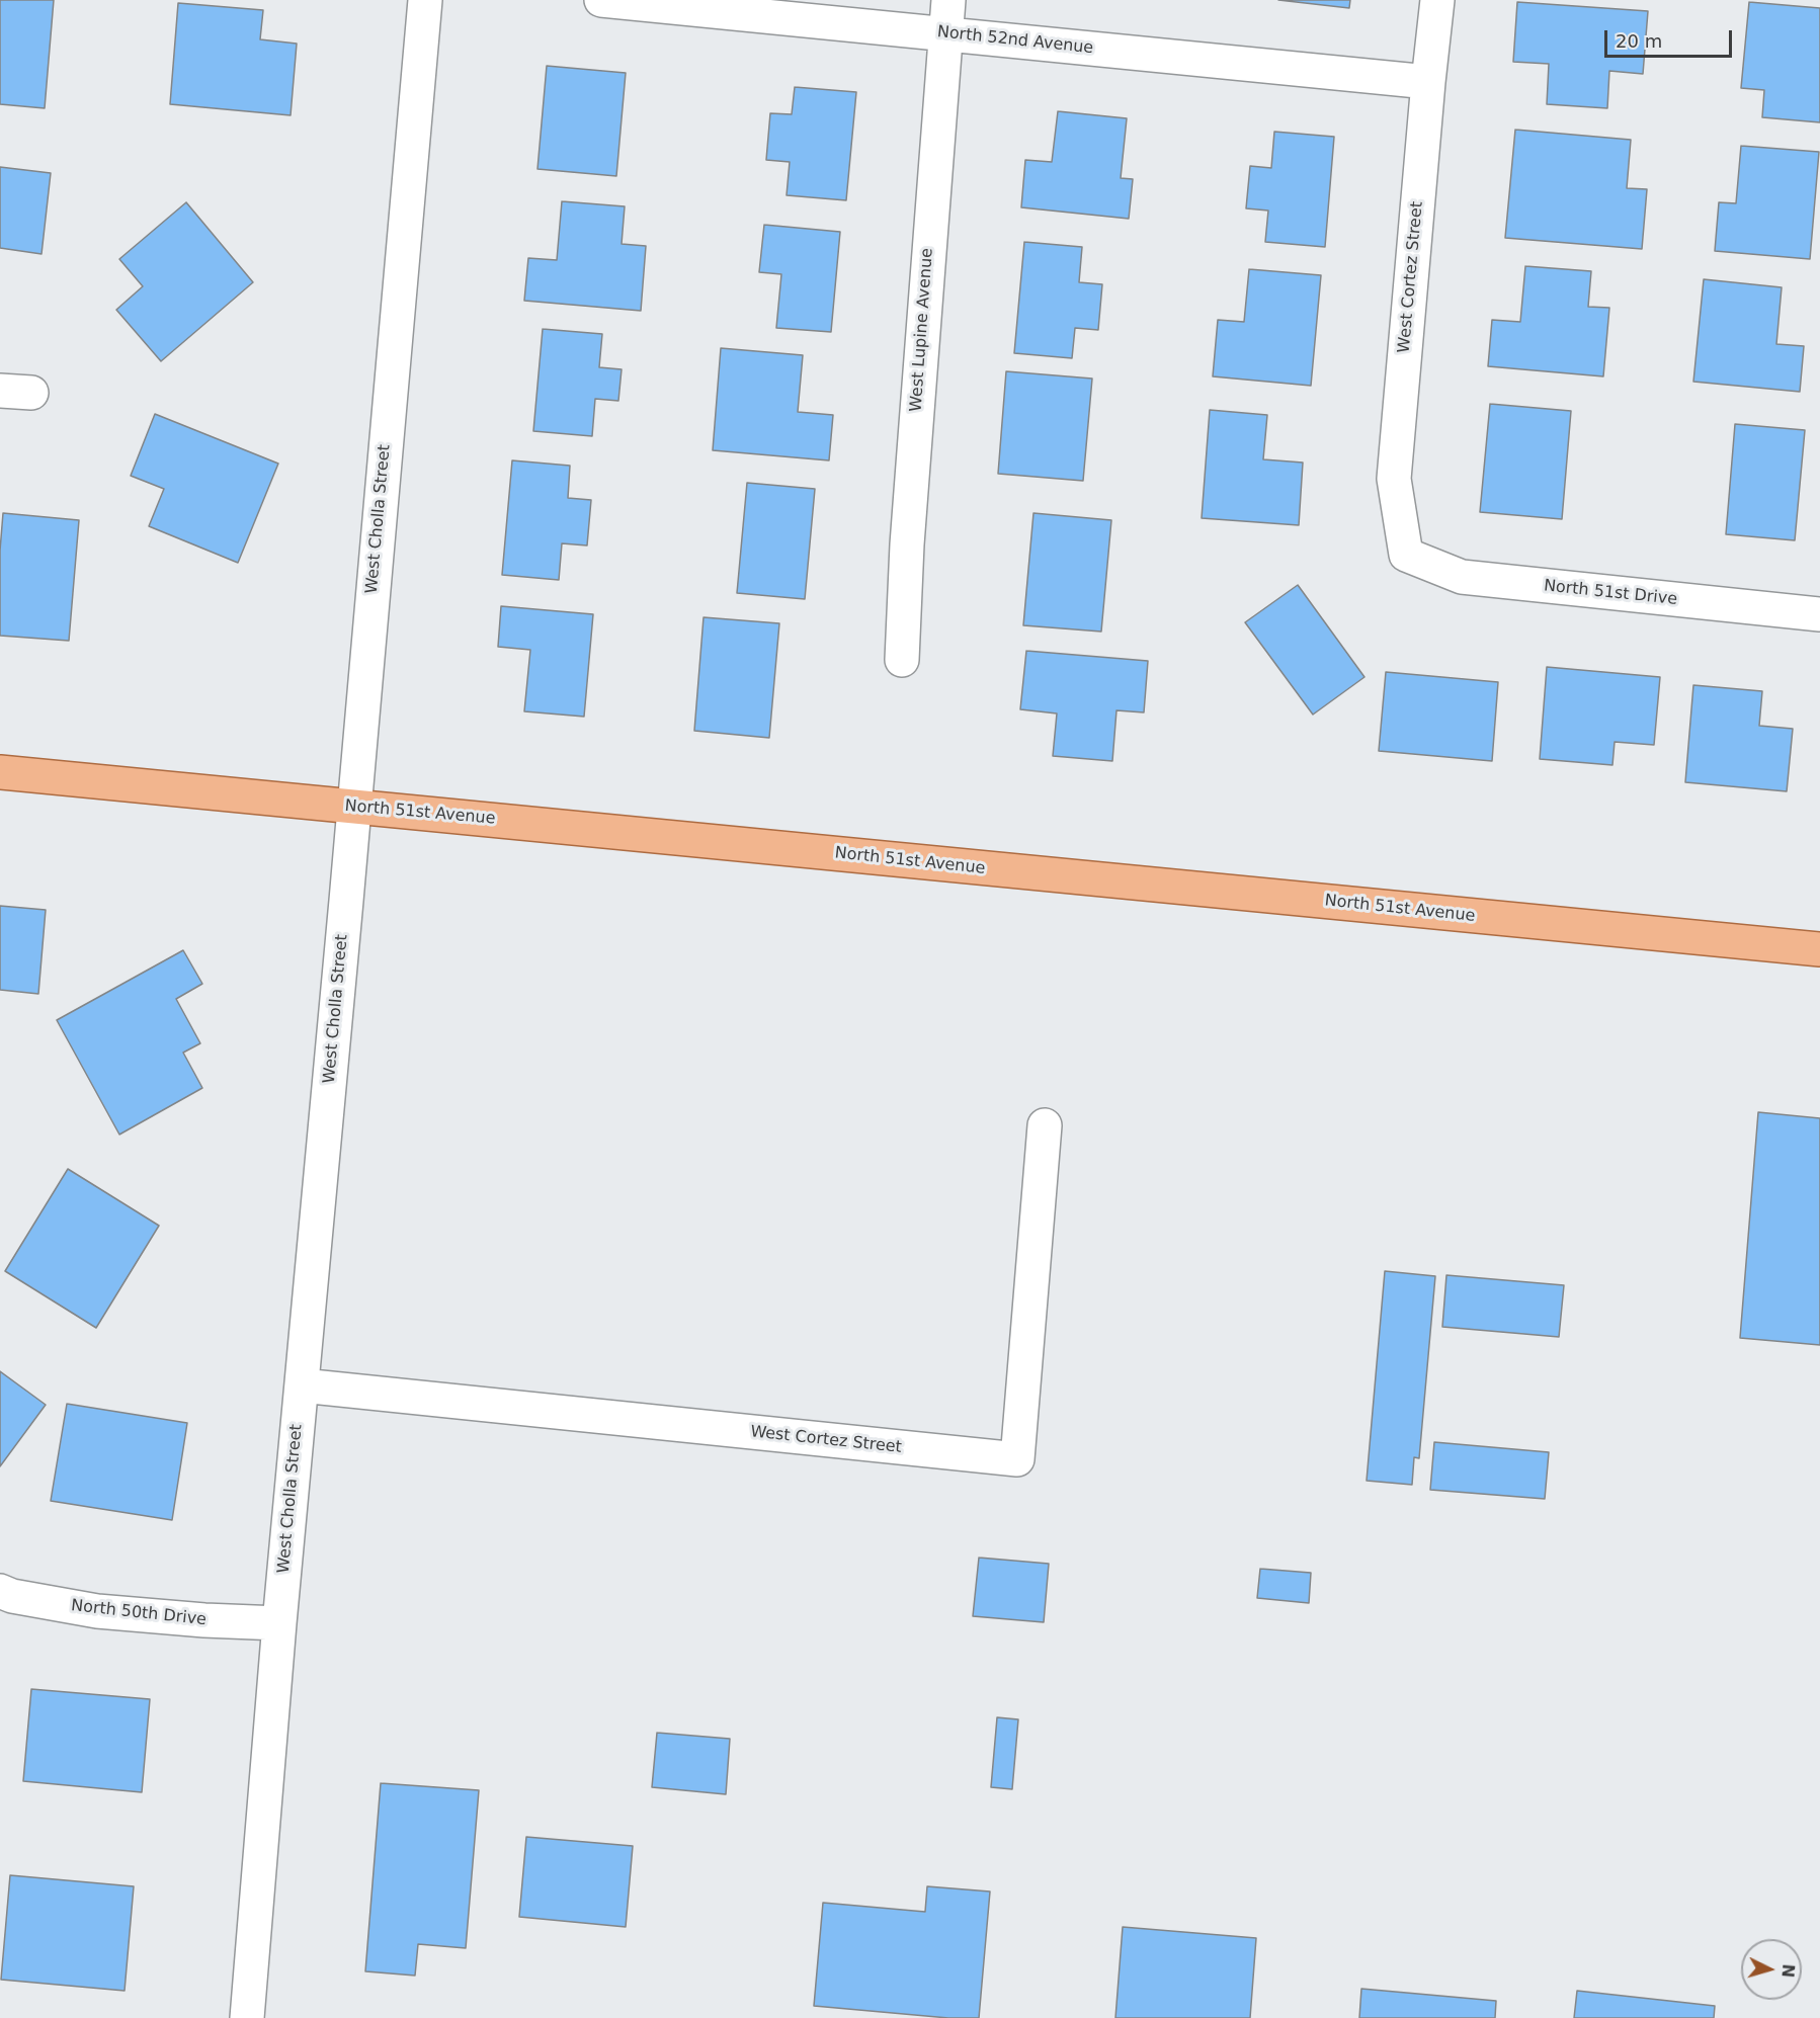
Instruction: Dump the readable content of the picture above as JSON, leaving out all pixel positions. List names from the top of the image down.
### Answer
{
  "streets": {
    "main road": ["North 51st Avenue"],
    "street": [
      "North 52nd Avenue",
      "West Cortez Street",
      "West Lupine Avenue",
      "West Cholla Street",
      "North 51st Drive",
      "North 50th Drive"
    ]
  },
  "crossings": [
    ["North 52nd Avenue", "West Cortez Street"],
    ["North 52nd Avenue", "West Lupine Avenue"],
    ["West Cortez Street", "West Cholla Street"],
    ["West Cortez Street", "North 51st Drive"],
    ["West Cholla Street", "North 51st Avenue"],
    ["West Cholla Street", "North 50th Drive"]
  ],
  "scale_bar": "20 m",
  "north": "right"
}
